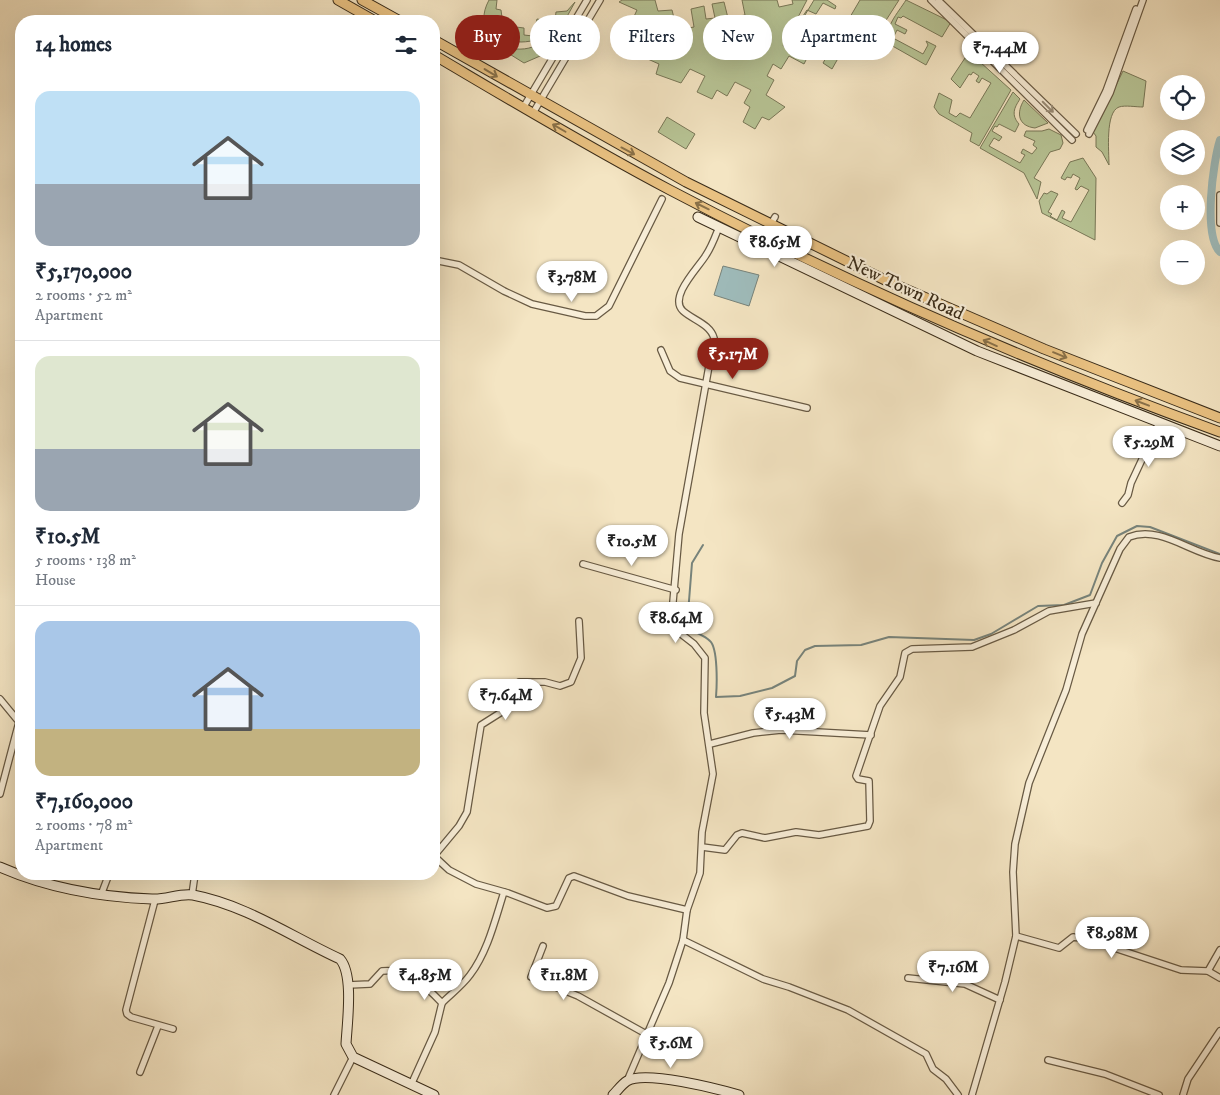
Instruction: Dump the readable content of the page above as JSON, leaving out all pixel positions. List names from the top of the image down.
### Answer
{
  "streets": {
    "main road": ["New Town Road"]
  },
  "page": {
    "chip": [
      "Buy",
      "Rent",
      "Filters",
      "New",
      "Apartment"
    ],
    "heading": "14 homes",
    "price": [
      "₹7.44M",
      "₹8.65M",
      "₹3.78M",
      "₹5.17M",
      "₹5.29M",
      "₹10.5M",
      "₹8.64M",
      "₹7.64M",
      "₹5.43M",
      "₹8.98M",
      "₹7.16M",
      "₹4.85M",
      "₹11.8M",
      "₹5.6M"
    ],
    "map_buttons": ["+", "−"],
    "list": [
      {
        "name": "₹5,170,000",
        "note": "2 rooms · 52 m² · Apartment"
      },
      {
        "name": "₹10.5M",
        "note": "5 rooms · 138 m² · House"
      },
      {
        "name": "₹7,160,000",
        "note": "2 rooms · 78 m² · Apartment"
      }
    ]
  }
}
